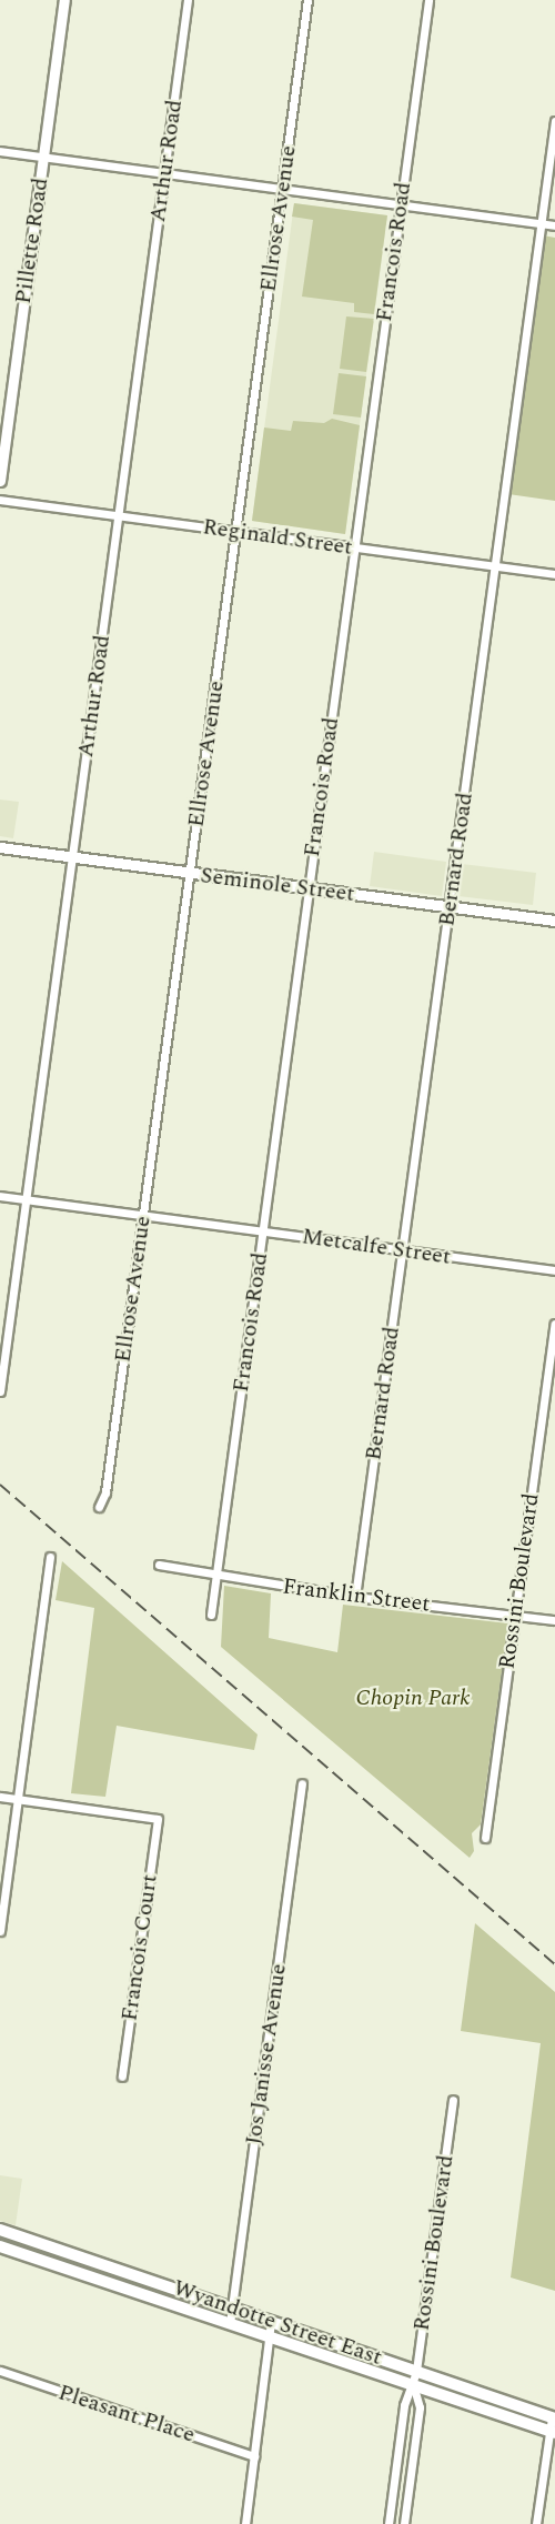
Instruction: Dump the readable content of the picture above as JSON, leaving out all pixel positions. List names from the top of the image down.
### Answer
{
  "streets": {
    "main road": ["Wyandotte Street East"],
    "street": [
      "Arthur Road",
      "Ellrose Avenue",
      "Pillette Road",
      "Francois Road",
      "Reginald Street",
      "Bernard Road",
      "Seminole Street",
      "Metcalfe Street",
      "Rossini Boulevard",
      "Franklin Street",
      "Francois Court",
      "Jos Janisse Avenue",
      "Pleasant Place"
    ]
  },
  "crossings": [
    ["Arthur Road", "Reginald Street"],
    ["Arthur Road", "Seminole Street"],
    ["Arthur Road", "Metcalfe Street"],
    ["Ellrose Avenue", "Reginald Street"],
    ["Ellrose Avenue", "Seminole Street"],
    ["Ellrose Avenue", "Metcalfe Street"],
    ["Francois Road", "Reginald Street"],
    ["Francois Road", "Seminole Street"],
    ["Francois Road", "Metcalfe Street"],
    ["Francois Road", "Franklin Street"],
    ["Reginald Street", "Bernard Road"],
    ["Bernard Road", "Seminole Street"],
    ["Bernard Road", "Metcalfe Street"],
    ["Bernard Road", "Franklin Street"],
    ["Rossini Boulevard", "Franklin Street"],
    ["Rossini Boulevard", "Wyandotte Street East"],
    ["Jos Janisse Avenue", "Wyandotte Street East"]
  ],
  "parks": ["Chopin Park"]
}
